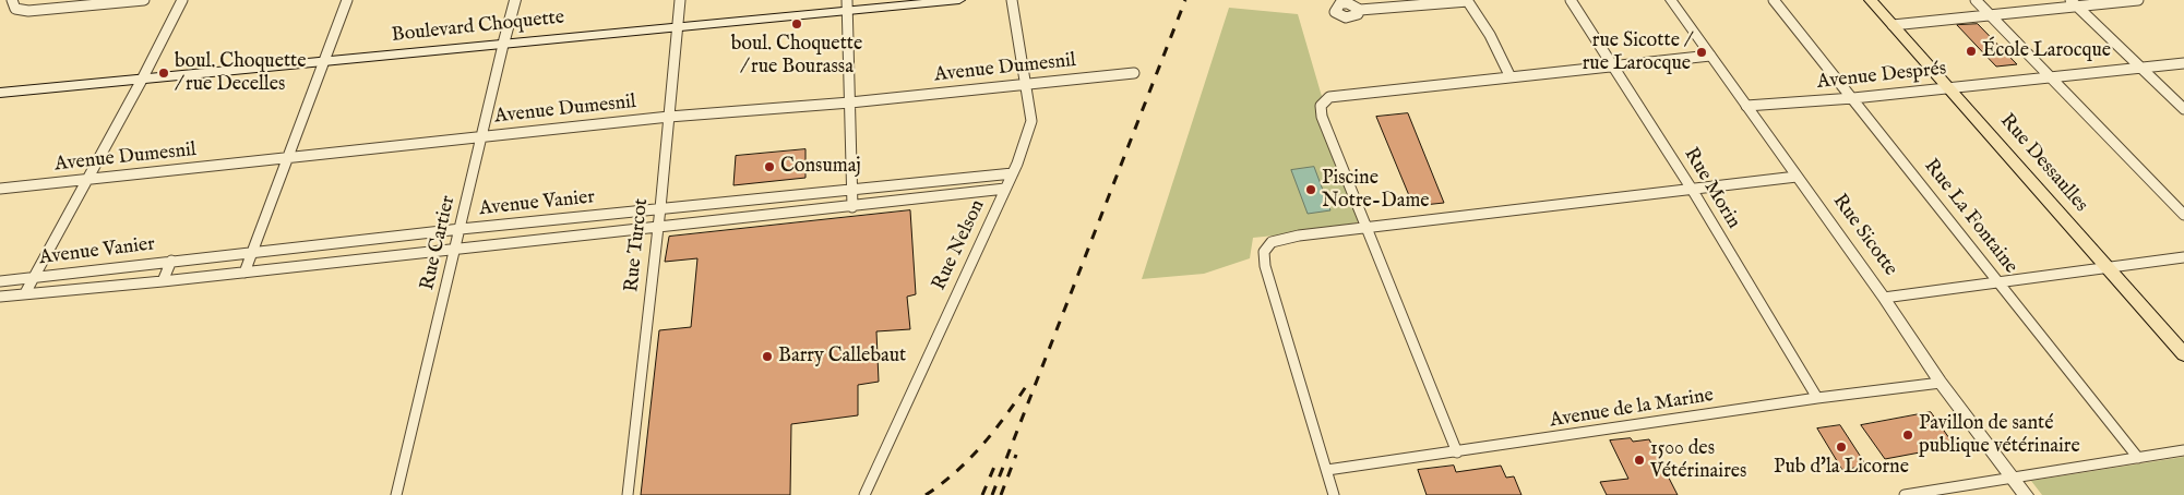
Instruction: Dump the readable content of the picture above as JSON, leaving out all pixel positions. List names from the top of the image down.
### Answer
{
  "streets": {
    "main road": ["Boulevard Choquette", "Rue Dessaulles"],
    "street": [
      "Avenue Dumesnil",
      "Avenue Després",
      "Rue Morin",
      "Avenue Vanier",
      "Rue La Fontaine",
      "Rue Sicotte",
      "Rue Cartier",
      "Rue Turcot",
      "Rue Nelson",
      "Avenue de la Marine"
    ]
  },
  "crossings": [
    ["Boulevard Choquette", "Rue Cartier"],
    ["Boulevard Choquette", "Rue Turcot"],
    ["Avenue Dumesnil", "Rue Cartier"],
    ["Avenue Dumesnil", "Rue Turcot"],
    ["Avenue Dumesnil", "Rue Nelson"],
    ["Avenue Després", "Rue Dessaulles"],
    ["Avenue Després", "Rue La Fontaine"],
    ["Avenue Després", "Rue Sicotte"],
    ["Rue Morin", "Avenue de la Marine"],
    ["Avenue Vanier", "Rue Cartier"],
    ["Avenue Vanier", "Rue Turcot"],
    ["Avenue Vanier", "Rue Nelson"],
    ["Rue Sicotte", "Avenue de la Marine"]
  ],
  "places": [
    "boul. Choquette / rue Bourassa",
    "École Larocque",
    "rue Sicotte / rue Larocque",
    "boul. Choquette / rue Decelles",
    "Consumaj",
    "Piscine Notre-Dame",
    "Barry Callebaut",
    "Pavillon de santé publique vétérinaire",
    "Pub d'la Licorne",
    "1500 des Vétérinaires"
  ]
}
